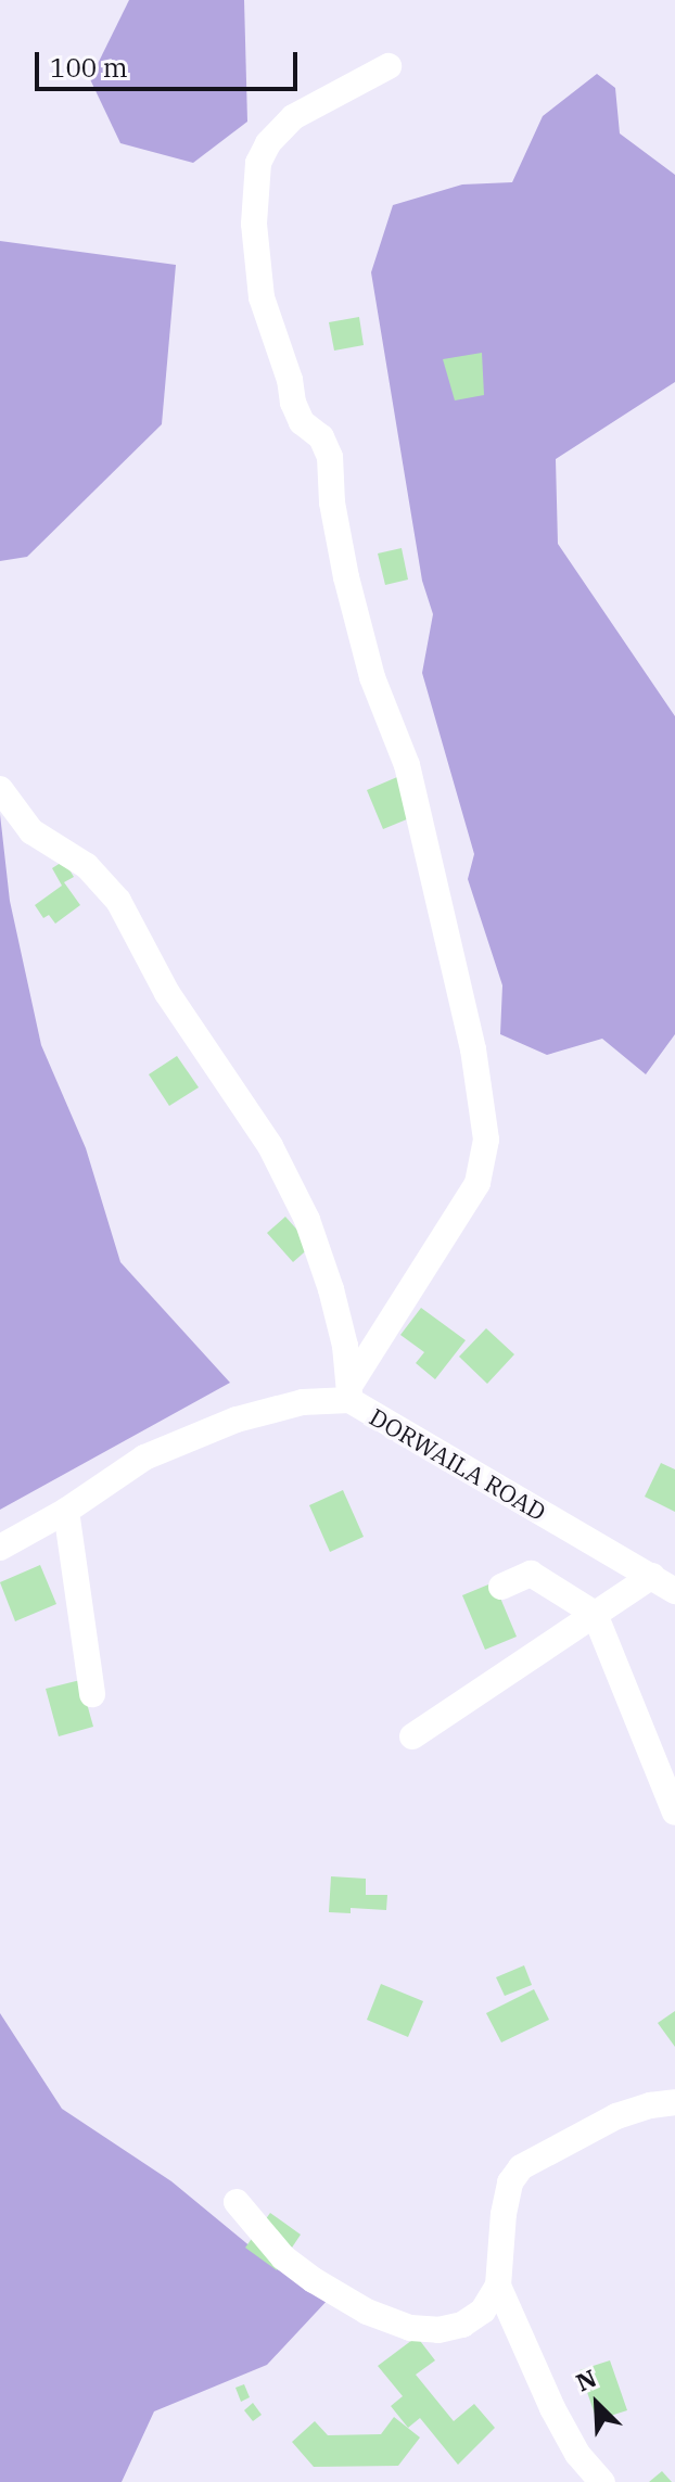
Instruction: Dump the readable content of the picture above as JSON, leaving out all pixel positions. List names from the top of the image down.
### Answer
{
  "streets": {
    "street": ["DORWAILA ROAD"]
  },
  "scale_bar": "100 m",
  "north": "top left"
}
